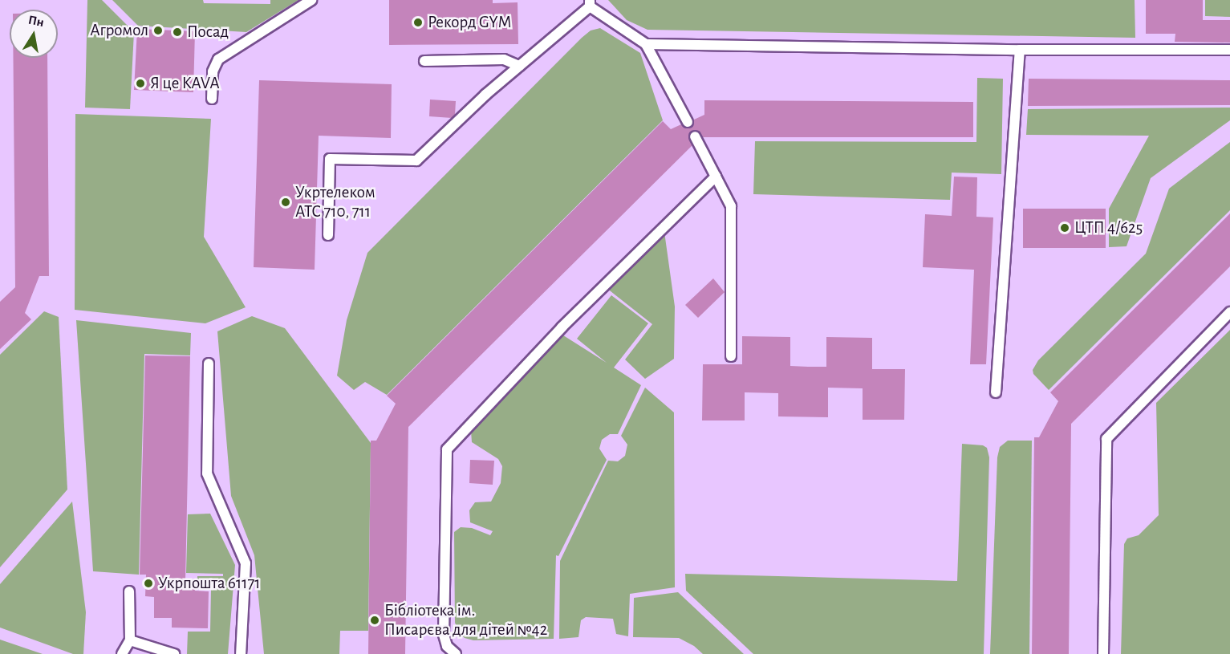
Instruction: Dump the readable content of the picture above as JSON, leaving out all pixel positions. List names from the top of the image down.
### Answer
{
  "places": [
    "Рекорд GYM",
    "Агромол",
    "Посад",
    "Я це KAVA",
    "Укртелеком АТС 710, 711",
    "ЦТП 4/625",
    "Укрпошта 61171",
    "Бібліотека ім. Писарєва для дітей №42"
  ],
  "north": "top"
}
